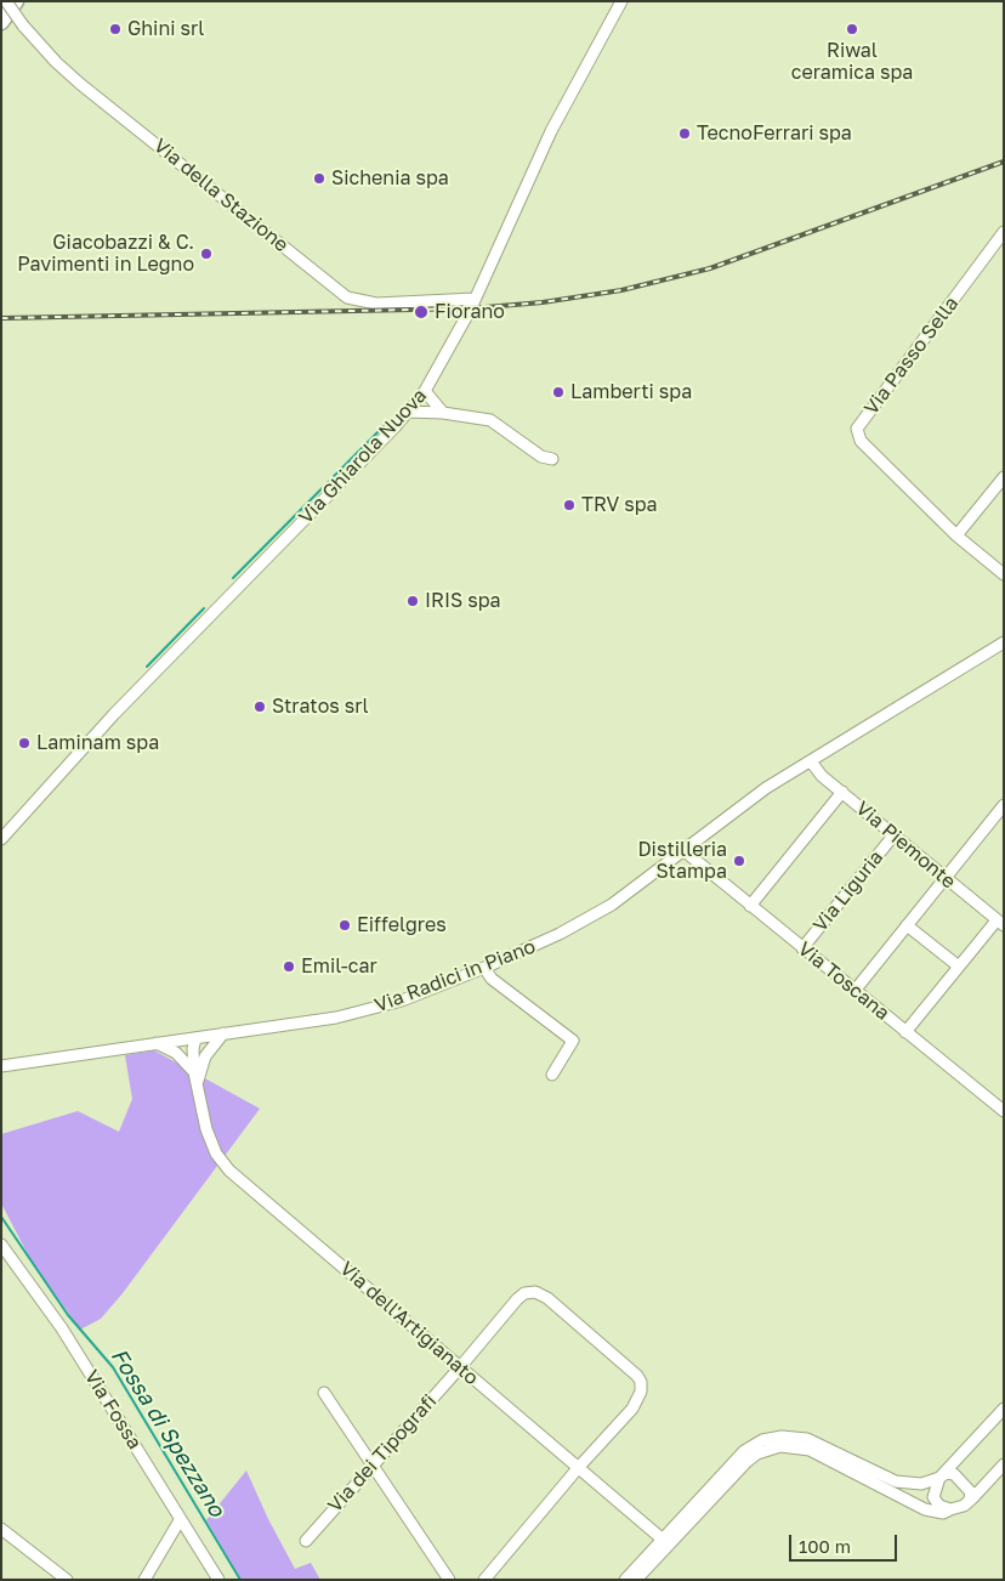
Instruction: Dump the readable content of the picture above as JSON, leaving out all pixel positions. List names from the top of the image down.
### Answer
{
  "streets": {
    "street": [
      "Via della Stazione",
      "Via Passo Sella",
      "Via Ghiarola Nuova",
      "Via Piemonte",
      "Via Liguria",
      "Via Radici in Piano",
      "Via Toscana",
      "Via dell'Artigianato",
      "Via Fossa",
      "Via dei Tipografi"
    ]
  },
  "crossings": [
    ["Via della Stazione", "Via Ghiarola Nuova"],
    ["Via Piemonte", "Via Liguria"],
    ["Via Liguria", "Via Toscana"],
    ["Via Radici in Piano", "Via Toscana"],
    ["Via Radici in Piano", "Via dell'Artigianato"],
    ["Via dell'Artigianato", "Via dei Tipografi"]
  ],
  "water": ["Fossa di Spezzano"],
  "places": [
    "Ghini srl",
    "Riwal ceramica spa",
    "TecnoFerrari spa",
    "Sichenia spa",
    "Giacobazzi & C. Pavimenti in Legno",
    "Fiorano",
    "Lamberti spa",
    "TRV spa",
    "IRIS spa",
    "Stratos srl",
    "Laminam spa",
    "Distilleria Stampa",
    "Eiffelgres",
    "Emil-car"
  ],
  "scale_bar": "100 m"
}
